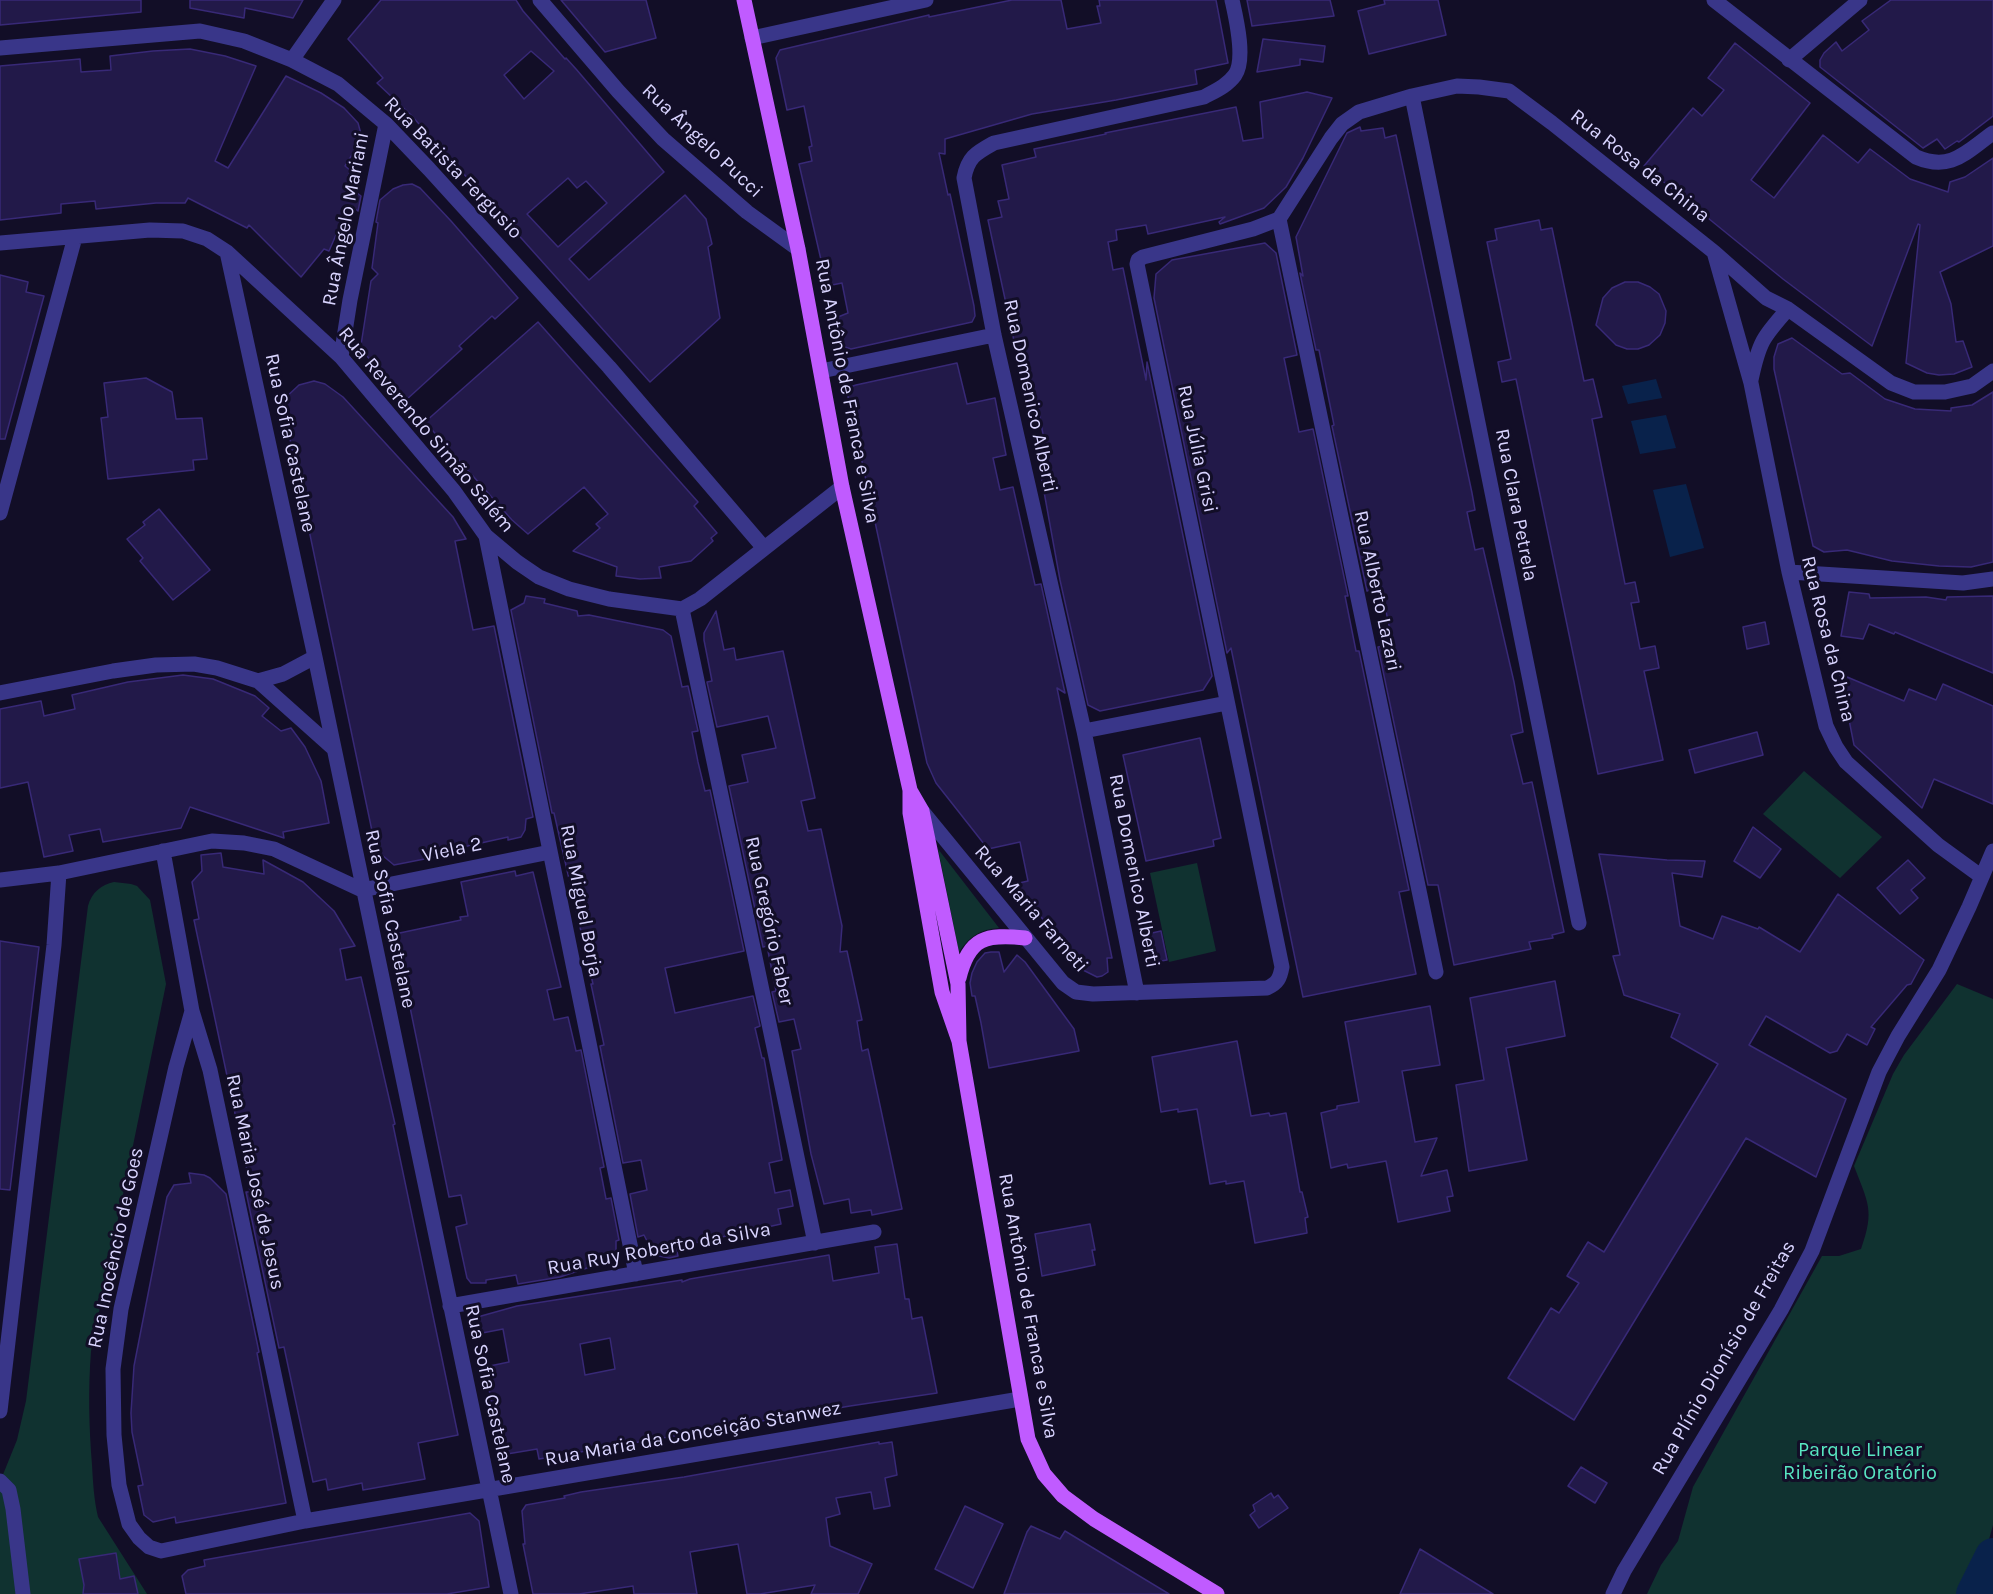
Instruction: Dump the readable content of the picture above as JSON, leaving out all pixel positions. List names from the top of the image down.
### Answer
{
  "streets": {
    "main road": ["Rua Antônio de Franca e Silva"],
    "street": [
      "Rua Ângelo Pucci",
      "Rua Rosa da China",
      "Rua Batista Fergusio",
      "Rua Ângelo Mariani",
      "Rua Domenico Alberti",
      "Rua Reverendo Simão Salém",
      "Rua Sofia Castelane",
      "Rua Júlia Grisi",
      "Rua Clara Petrela",
      "Rua Alberto Lazari",
      "Viela 2",
      "Rua Miguel Borja",
      "Rua Maria Farneti",
      "Rua Gregório Faber",
      "Rua Maria José de Jesus",
      "Rua Inocêncio de Goes",
      "Rua Ruy Roberto da Silva",
      "Rua Plínio Dionísio de Freitas",
      "Rua Maria da Conceição Stanwez"
    ]
  },
  "crossings": [
    ["Rua Ângelo Pucci", "Rua Antônio de Franca e Silva"],
    ["Rua Rosa da China", "Rua Clara Petrela"],
    ["Rua Rosa da China", "Rua Plínio Dionísio de Freitas"],
    ["Rua Batista Fergusio", "Rua Ângelo Mariani"],
    ["Rua Ângelo Mariani", "Rua Reverendo Simão Salém"],
    ["Rua Antônio de Franca e Silva", "Rua Maria Farneti"],
    ["Rua Antônio de Franca e Silva", "Rua Maria da Conceição Stanwez"],
    ["Rua Domenico Alberti", "Rua Maria Farneti"],
    ["Rua Reverendo Simão Salém", "Rua Sofia Castelane"],
    ["Rua Reverendo Simão Salém", "Rua Miguel Borja"],
    ["Rua Reverendo Simão Salém", "Rua Gregório Faber"],
    ["Rua Sofia Castelane", "Viela 2"],
    ["Rua Sofia Castelane", "Rua Ruy Roberto da Silva"],
    ["Rua Sofia Castelane", "Rua Maria da Conceição Stanwez"],
    ["Rua Júlia Grisi", "Rua Alberto Lazari"],
    ["Rua Júlia Grisi", "Rua Maria Farneti"],
    ["Viela 2", "Rua Miguel Borja"],
    ["Rua Miguel Borja", "Rua Ruy Roberto da Silva"],
    ["Rua Gregório Faber", "Rua Ruy Roberto da Silva"],
    ["Rua Maria José de Jesus", "Rua Inocêncio de Goes"],
    ["Rua Maria José de Jesus", "Rua Maria da Conceição Stanwez"],
    ["Rua Inocêncio de Goes", "Rua Maria da Conceição Stanwez"]
  ],
  "parks": ["Parque Linear Ribeirão Oratório"]
}
